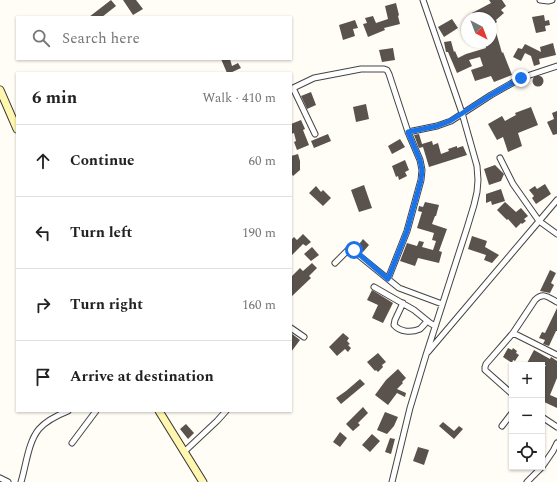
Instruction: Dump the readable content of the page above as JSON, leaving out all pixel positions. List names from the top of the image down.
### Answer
{
  "north": "bottom right",
  "page": {
    "search": "Search here",
    "heading": ["6 min", "Walk · 410 m"],
    "list": [
      ["Continue", "60 m"],
      ["Turn left", "190 m"],
      ["Turn right", "160 m"],
      "Arrive at destination"
    ],
    "map_buttons": ["+", "−"]
  }
}
